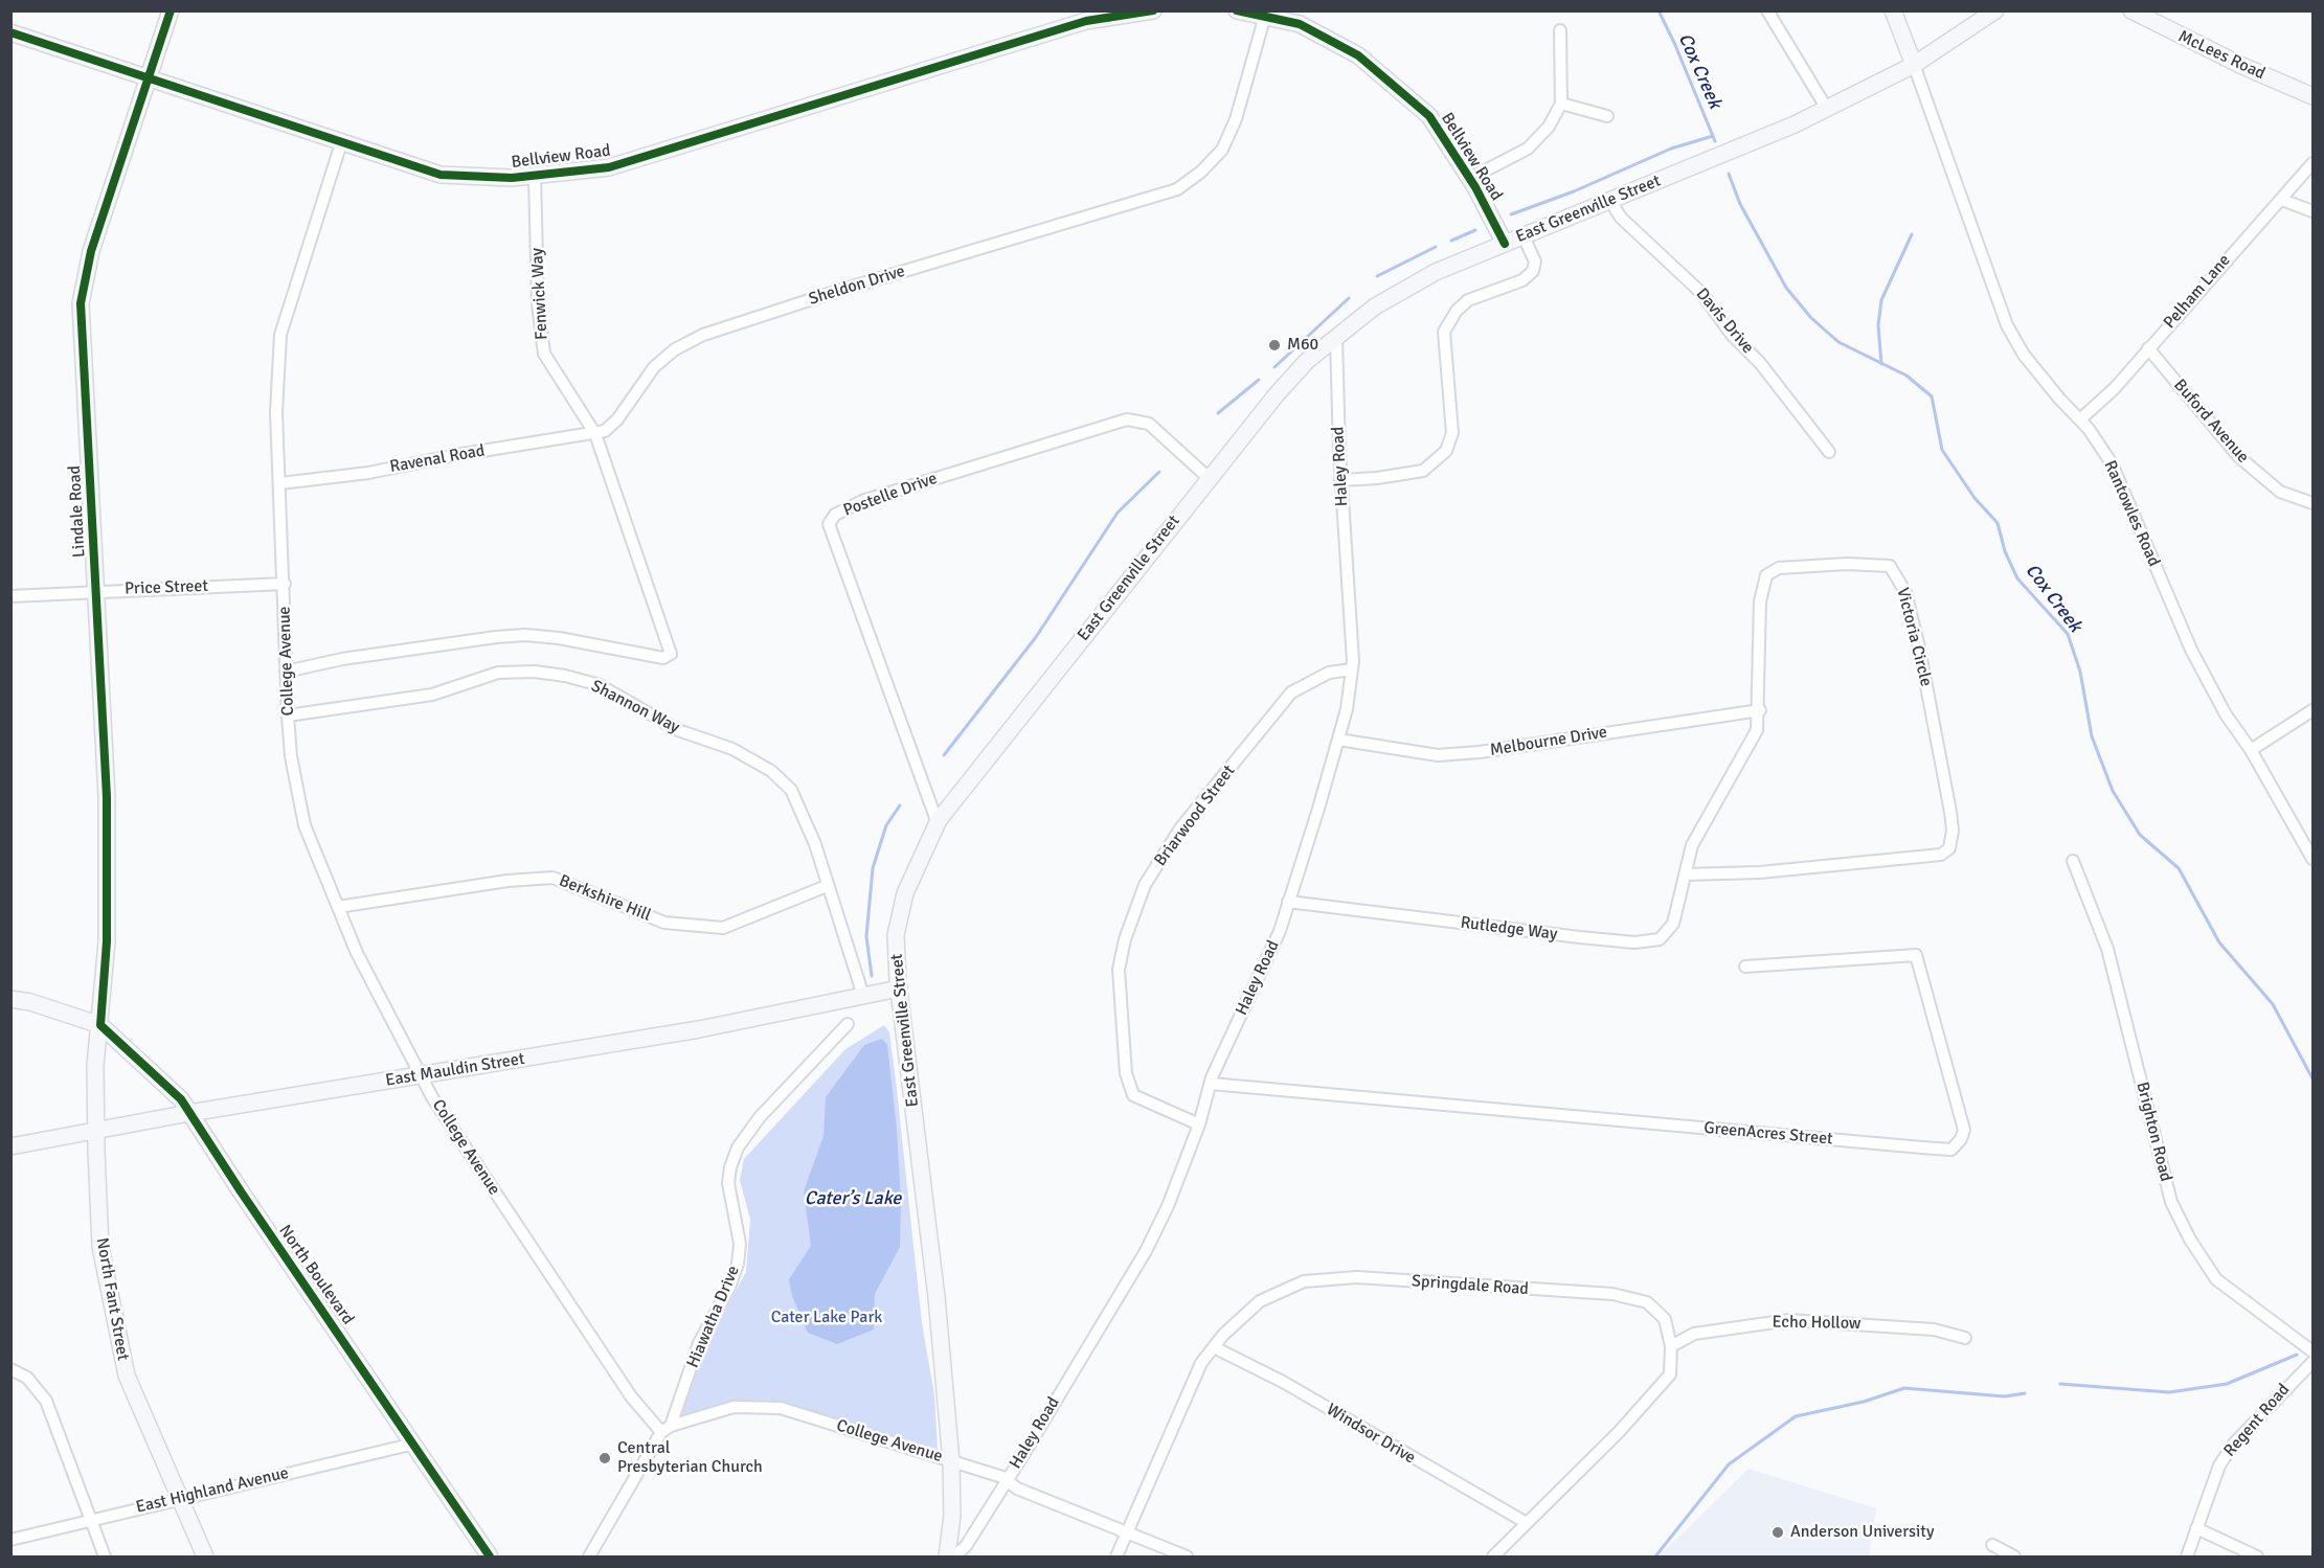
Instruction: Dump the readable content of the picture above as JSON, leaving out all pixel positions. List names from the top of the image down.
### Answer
{
  "streets": {
    "street": [
      "McLees Road",
      "Bellview Road",
      "East Greenville Street",
      "Sheldon Drive",
      "Pelham Lane",
      "Fenwick Way",
      "Davis Drive",
      "Buford Avenue",
      "Ravenal Road",
      "Haley Road",
      "Postelle Drive",
      "Lindale Road",
      "Rantowles Road",
      "Price Street",
      "Victoria Circle",
      "College Avenue",
      "Shannon Way",
      "Melbourne Drive",
      "Briarwood Street",
      "Berkshire Hill",
      "Rutledge Way",
      "East Mauldin Street",
      "Brighton Road",
      "GreenAcres Street",
      "North Boulevard",
      "Springdale Road",
      "North Fant Street",
      "Hiawatha Drive",
      "Echo Hollow",
      "Regent Road",
      "Windsor Drive",
      "East Highland Avenue"
    ]
  },
  "crossings": [
    ["Bellview Road", "East Greenville Street"],
    ["Bellview Road", "Sheldon Drive"],
    ["Bellview Road", "Fenwick Way"],
    ["Bellview Road", "Lindale Road"],
    ["Bellview Road", "College Avenue"],
    ["East Greenville Street", "Davis Drive"],
    ["East Greenville Street", "Haley Road"],
    ["East Greenville Street", "Postelle Drive"],
    ["East Greenville Street", "Rantowles Road"],
    ["East Greenville Street", "College Avenue"],
    ["East Greenville Street", "East Mauldin Street"],
    ["Sheldon Drive", "Fenwick Way"],
    ["Sheldon Drive", "Ravenal Road"],
    ["Pelham Lane", "Buford Avenue"],
    ["Pelham Lane", "Rantowles Road"],
    ["Fenwick Way", "Ravenal Road"],
    ["Ravenal Road", "College Avenue"],
    ["Haley Road", "College Avenue"],
    ["Haley Road", "Melbourne Drive"],
    ["Haley Road", "Briarwood Street"],
    ["Haley Road", "Rutledge Way"],
    ["Haley Road", "GreenAcres Street"],
    ["Lindale Road", "Price Street"],
    ["Lindale Road", "North Boulevard"],
    ["Lindale Road", "North Fant Street"],
    ["Price Street", "College Avenue"],
    ["Victoria Circle", "Melbourne Drive"],
    ["Victoria Circle", "Rutledge Way"],
    ["College Avenue", "Shannon Way"],
    ["College Avenue", "Berkshire Hill"],
    ["College Avenue", "East Mauldin Street"],
    ["College Avenue", "Springdale Road"],
    ["College Avenue", "Hiawatha Drive"],
    ["Shannon Way", "Berkshire Hill"],
    ["Shannon Way", "East Mauldin Street"],
    ["East Mauldin Street", "North Boulevard"],
    ["East Mauldin Street", "North Fant Street"],
    ["North Boulevard", "North Fant Street"],
    ["North Boulevard", "East Highland Avenue"],
    ["Springdale Road", "Echo Hollow"],
    ["Springdale Road", "Windsor Drive"],
    ["North Fant Street", "East Highland Avenue"]
  ],
  "water": ["Cox Creek", "Cater’s Lake"],
  "parks": ["Cater Lake Park"],
  "places": ["M60", "Central Presbyterian Church", "Anderson University"]
}
